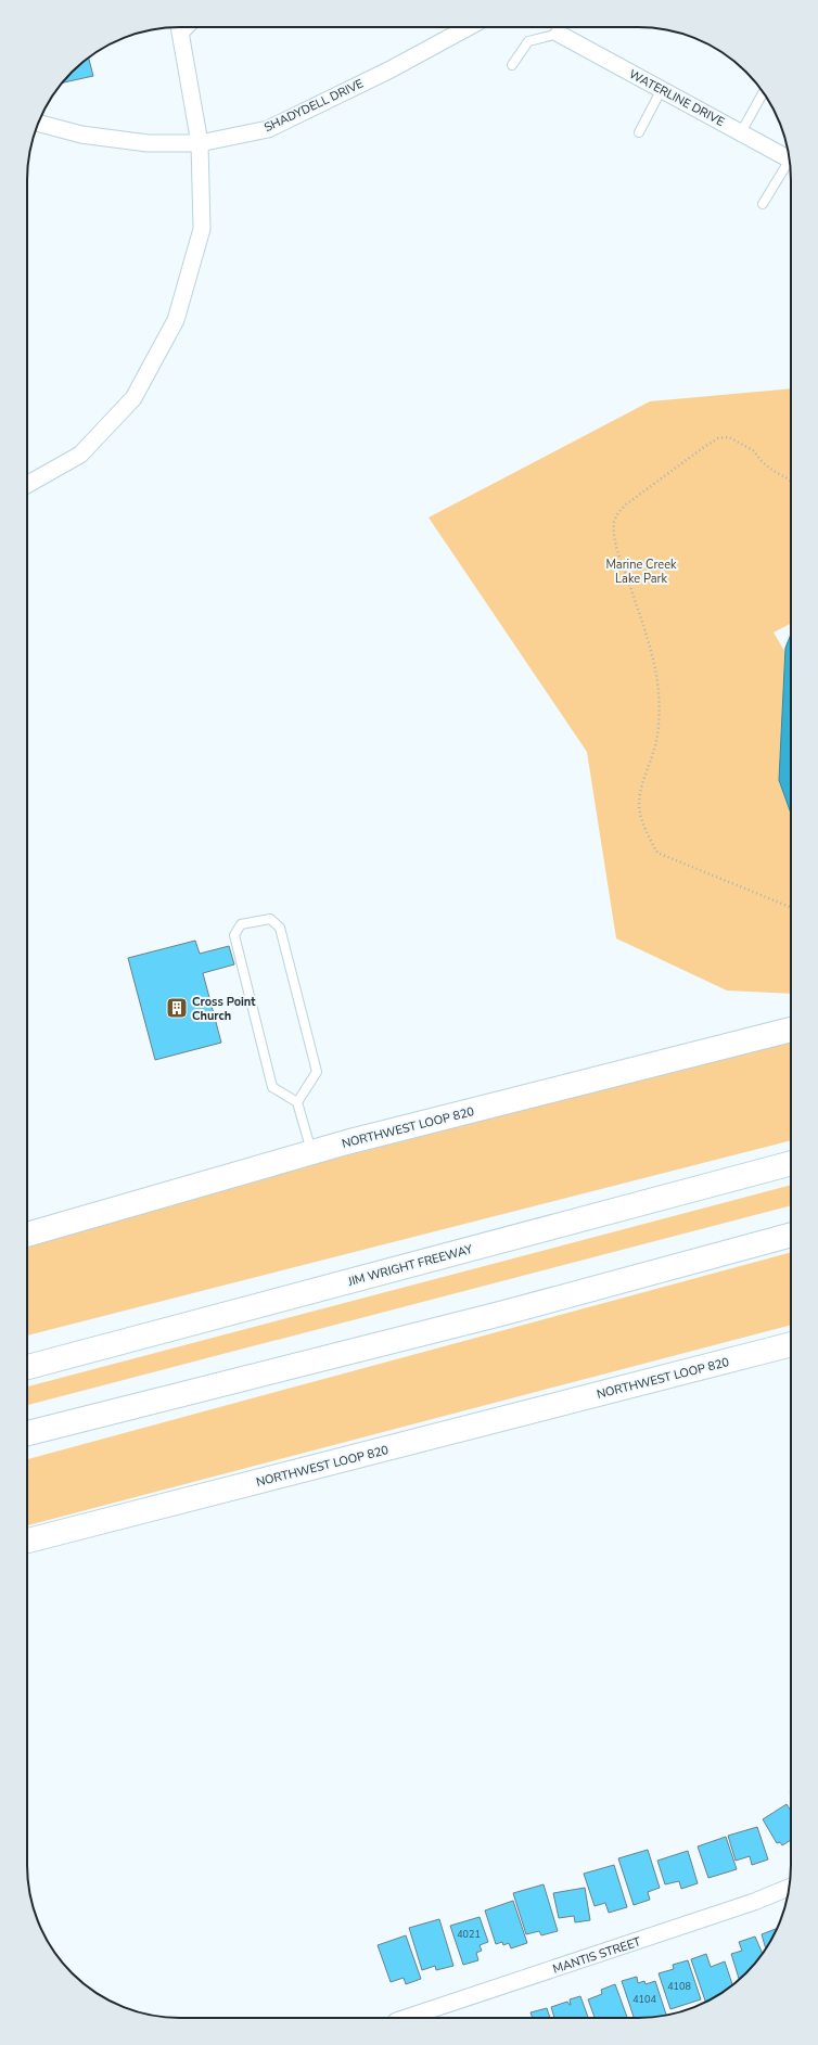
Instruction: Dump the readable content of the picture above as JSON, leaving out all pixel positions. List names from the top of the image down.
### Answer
{
  "streets": {
    "main road": ["NORTHWEST LOOP 820", "JIM WRIGHT FREEWAY"],
    "street": ["WATERLINE DRIVE", "SHADYDELL DRIVE", "MANTIS STREET"]
  },
  "parks": ["Marine Creek Lake Park"],
  "places": {
    "building": ["Cross Point Church"]
  },
  "house_numbers": ["4021", "4108", "4104"]
}
